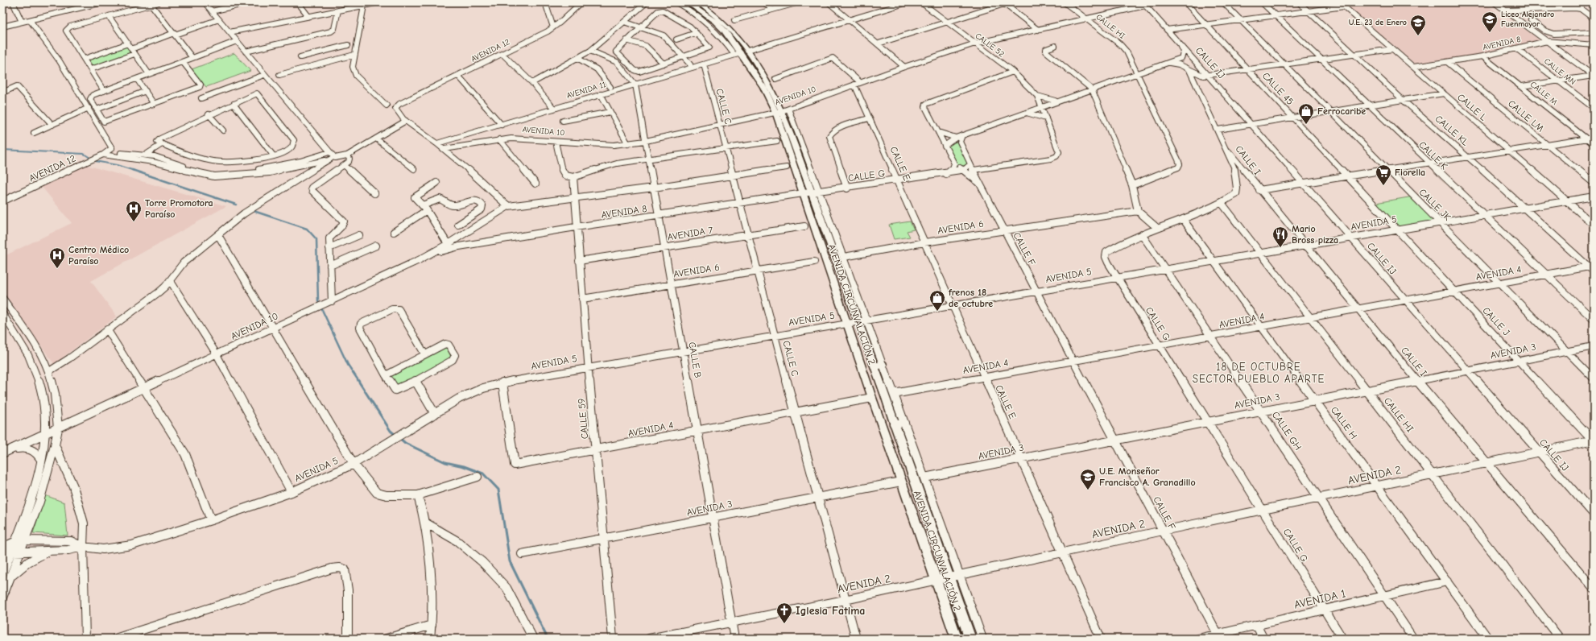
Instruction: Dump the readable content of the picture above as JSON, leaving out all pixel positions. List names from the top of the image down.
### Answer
{
  "streets": {
    "main road": ["AVENIDA CIRCUNVALACIÓN 2"],
    "street": [
      "CALLE HI",
      "AVENIDA 8",
      "CALLE 52",
      "AVENIDA 12",
      "CALLE IJ",
      "CALLE MN",
      "CALLE 45",
      "AVENIDA 11",
      "CALLE M",
      "AVENIDA 10",
      "CALLE C",
      "CALLE L",
      "CALLE LM",
      "CALLE KL",
      "CALLE K",
      "CALLE I",
      "CALLE E",
      "CALLE G",
      "CALLE JK",
      "AVENIDA 5",
      "AVENIDA 6",
      "AVENIDA 7",
      "CALLE F",
      "AVENIDA 4",
      "CALLE J",
      "AVENIDA 3",
      "CALLE B",
      "CALLE 59",
      "CALLE H",
      "CALLE GH",
      "AVENIDA 2",
      "AVENIDA 1"
    ]
  },
  "crossings": [
    ["CALLE HI", "AVENIDA 10"],
    ["CALLE HI", "CALLE G"],
    ["CALLE HI", "AVENIDA 5"],
    ["CALLE HI", "AVENIDA 4"],
    ["CALLE HI", "AVENIDA 3"],
    ["CALLE HI", "AVENIDA 2"],
    ["AVENIDA 8", "CALLE MN"],
    ["AVENIDA 8", "CALLE M"],
    ["AVENIDA 8", "AVENIDA 10"],
    ["AVENIDA 8", "CALLE C"],
    ["AVENIDA 8", "CALLE L"],
    ["AVENIDA 8", "CALLE LM"],
    ["AVENIDA 8", "CALLE G"],
    ["AVENIDA 8", "AVENIDA CIRCUNVALACIÓN 2"],
    ["AVENIDA 8", "CALLE B"],
    ["AVENIDA 8", "CALLE 59"],
    ["CALLE 52", "AVENIDA 10"],
    ["CALLE 52", "CALLE G"],
    ["CALLE IJ", "AVENIDA 10"],
    ["CALLE IJ", "AVENIDA 5"],
    ["CALLE IJ", "AVENIDA 4"],
    ["CALLE IJ", "AVENIDA 3"],
    ["CALLE IJ", "AVENIDA 2"],
    ["CALLE 45", "AVENIDA 5"],
    ["CALLE 45", "CALLE J"],
    ["AVENIDA 11", "CALLE C"],
    ["AVENIDA 11", "AVENIDA CIRCUNVALACIÓN 2"],
    ["AVENIDA 11", "CALLE B"],
    ["AVENIDA 10", "CALLE C"],
    ["AVENIDA 10", "CALLE E"],
    ["AVENIDA 10", "AVENIDA CIRCUNVALACIÓN 2"],
    ["AVENIDA 10", "CALLE B"],
    ["CALLE C", "AVENIDA 5"],
    ["CALLE C", "AVENIDA 6"],
    ["CALLE C", "AVENIDA 7"],
    ["CALLE C", "AVENIDA 4"],
    ["CALLE C", "AVENIDA 3"],
    ["CALLE C", "AVENIDA 2"],
    ["CALLE L", "AVENIDA 5"],
    ["CALLE KL", "AVENIDA 5"],
    ["CALLE KL", "AVENIDA 4"],
    ["CALLE K", "AVENIDA 5"],
    ["CALLE K", "AVENIDA 4"],
    ["CALLE I", "CALLE G"],
    ["CALLE I", "AVENIDA 5"],
    ["CALLE I", "AVENIDA 4"],
    ["CALLE I", "AVENIDA 3"],
    ["CALLE I", "AVENIDA 2"],
    ["CALLE E", "CALLE G"],
    ["CALLE E", "AVENIDA 5"],
    ["CALLE E", "AVENIDA 6"],
    ["CALLE E", "AVENIDA 4"],
    ["CALLE E", "AVENIDA 3"],
    ["CALLE E", "AVENIDA 2"],
    ["CALLE G", "AVENIDA 5"],
    ["CALLE G", "CALLE F"],
    ["CALLE G", "AVENIDA 4"],
    ["CALLE G", "AVENIDA 3"],
    ["CALLE G", "CALLE H"],
    ["CALLE G", "CALLE GH"],
    ["CALLE G", "AVENIDA 2"],
    ["CALLE G", "AVENIDA 1"],
    ["CALLE JK", "AVENIDA 5"],
    ["CALLE JK", "AVENIDA 4"],
    ["CALLE JK", "AVENIDA 3"],
    ["AVENIDA 5", "CALLE F"],
    ["AVENIDA 5", "AVENIDA 4"],
    ["AVENIDA 5", "AVENIDA CIRCUNVALACIÓN 2"],
    ["AVENIDA 5", "CALLE J"],
    ["AVENIDA 5", "CALLE B"],
    ["AVENIDA 5", "CALLE 59"],
    ["AVENIDA 5", "CALLE H"],
    ["AVENIDA 5", "CALLE GH"],
    ["AVENIDA 6", "CALLE F"],
    ["AVENIDA 6", "CALLE B"],
    ["AVENIDA 6", "CALLE 59"],
    ["AVENIDA 7", "CALLE B"],
    ["AVENIDA 7", "CALLE 59"],
    ["CALLE F", "AVENIDA 4"],
    ["CALLE F", "AVENIDA 3"],
    ["CALLE F", "AVENIDA 2"],
    ["CALLE F", "AVENIDA 1"],
    ["AVENIDA 4", "AVENIDA CIRCUNVALACIÓN 2"],
    ["AVENIDA 4", "CALLE J"],
    ["AVENIDA 4", "CALLE B"],
    ["AVENIDA 4", "CALLE 59"],
    ["AVENIDA 4", "CALLE H"],
    ["AVENIDA 4", "CALLE GH"],
    ["AVENIDA CIRCUNVALACIÓN 2", "AVENIDA 3"],
    ["AVENIDA CIRCUNVALACIÓN 2", "AVENIDA 2"],
    ["CALLE J", "AVENIDA 3"],
    ["CALLE J", "AVENIDA 2"],
    ["AVENIDA 3", "CALLE B"],
    ["AVENIDA 3", "CALLE 59"],
    ["AVENIDA 3", "CALLE H"],
    ["AVENIDA 3", "CALLE GH"],
    ["CALLE B", "AVENIDA 2"],
    ["CALLE H", "AVENIDA 2"],
    ["CALLE H", "AVENIDA 1"],
    ["CALLE GH", "AVENIDA 2"],
    ["CALLE GH", "AVENIDA 1"]
  ],
  "districts": ["18 DE OCTUBRE SECTOR PUEBLO APARTE"],
  "places": {
    "school or university": ["Liceo Alejandro Fuenmayor", "U.E. 23 de Enero", "U.E. Monseñor Francisco A. Granadillo"],
    "shop": ["Ferrocaribe", "frenos 18 de octubre"],
    "supermarket": ["Fiorella"],
    "hospital": ["Torre Promotora Paraíso", "Centro Médico Paraíso"],
    "restaurant": ["Mario Bross pizza"],
    "church": ["Iglesia Fatima"]
  }
}
